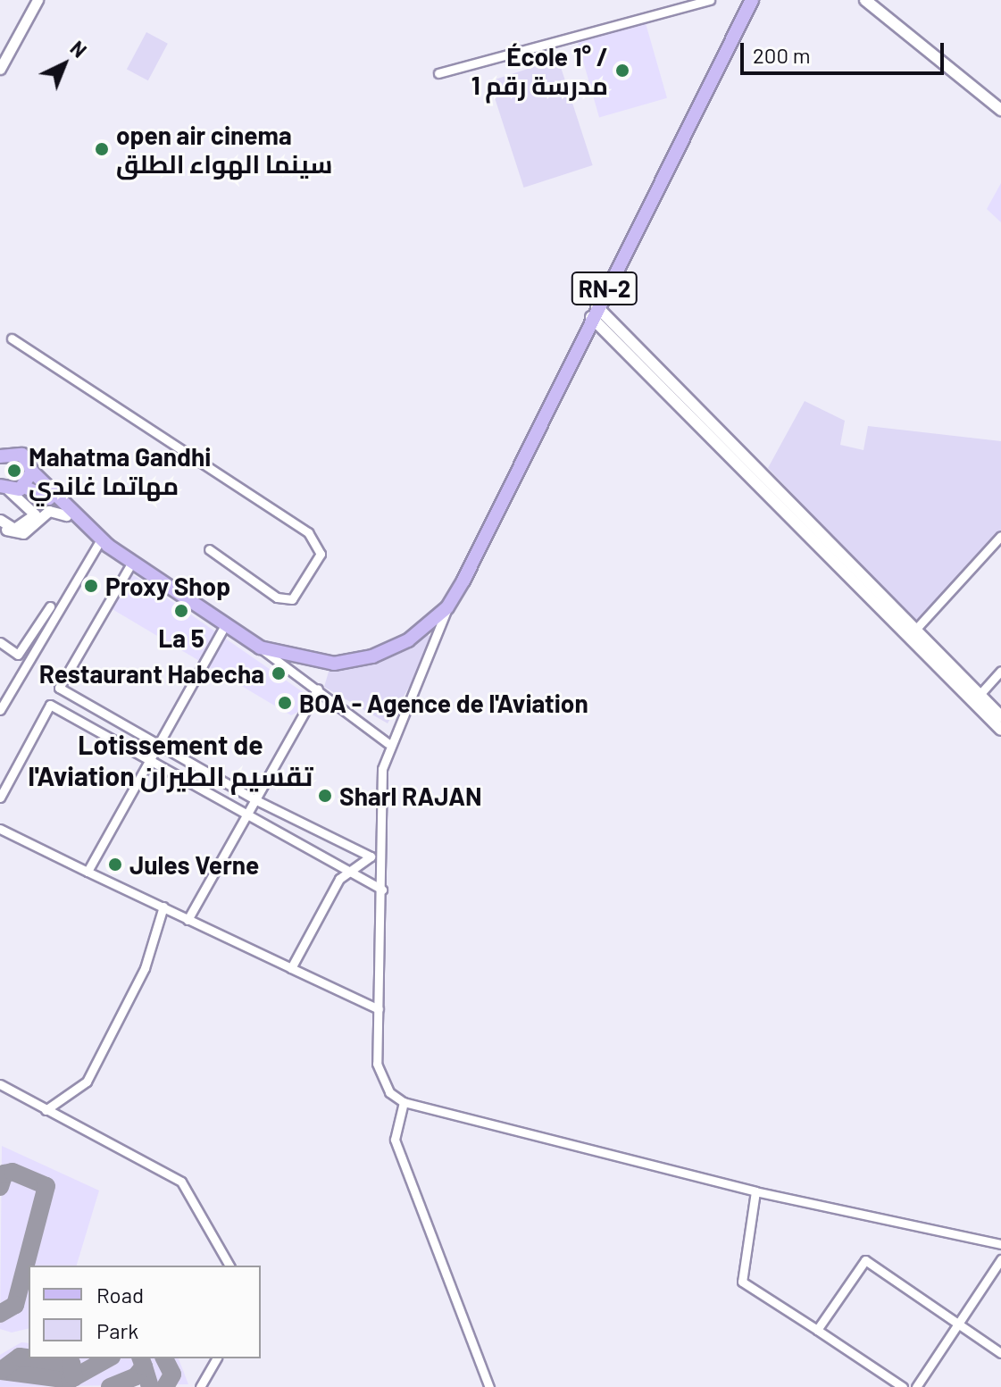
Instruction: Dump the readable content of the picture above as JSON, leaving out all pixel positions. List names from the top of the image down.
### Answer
{
  "streets": {
    "main road": ["RN-2"]
  },
  "districts": ["Lotissement de l'Aviation تقسيم الطيران"],
  "places": [
    "École 1° / مدرسة رقم 1",
    "open air cinema سينما الهواء الطلق",
    "Mahatma Gandhi مهاتما غاندي",
    "Proxy Shop",
    "La 5",
    "Restaurant Habecha",
    "BOA - Agence de l'Aviation",
    "Sharl RAJAN",
    "Jules Verne"
  ],
  "legend": ["Road", "Park"],
  "scale_bar": "200 m",
  "north": "top right"
}
